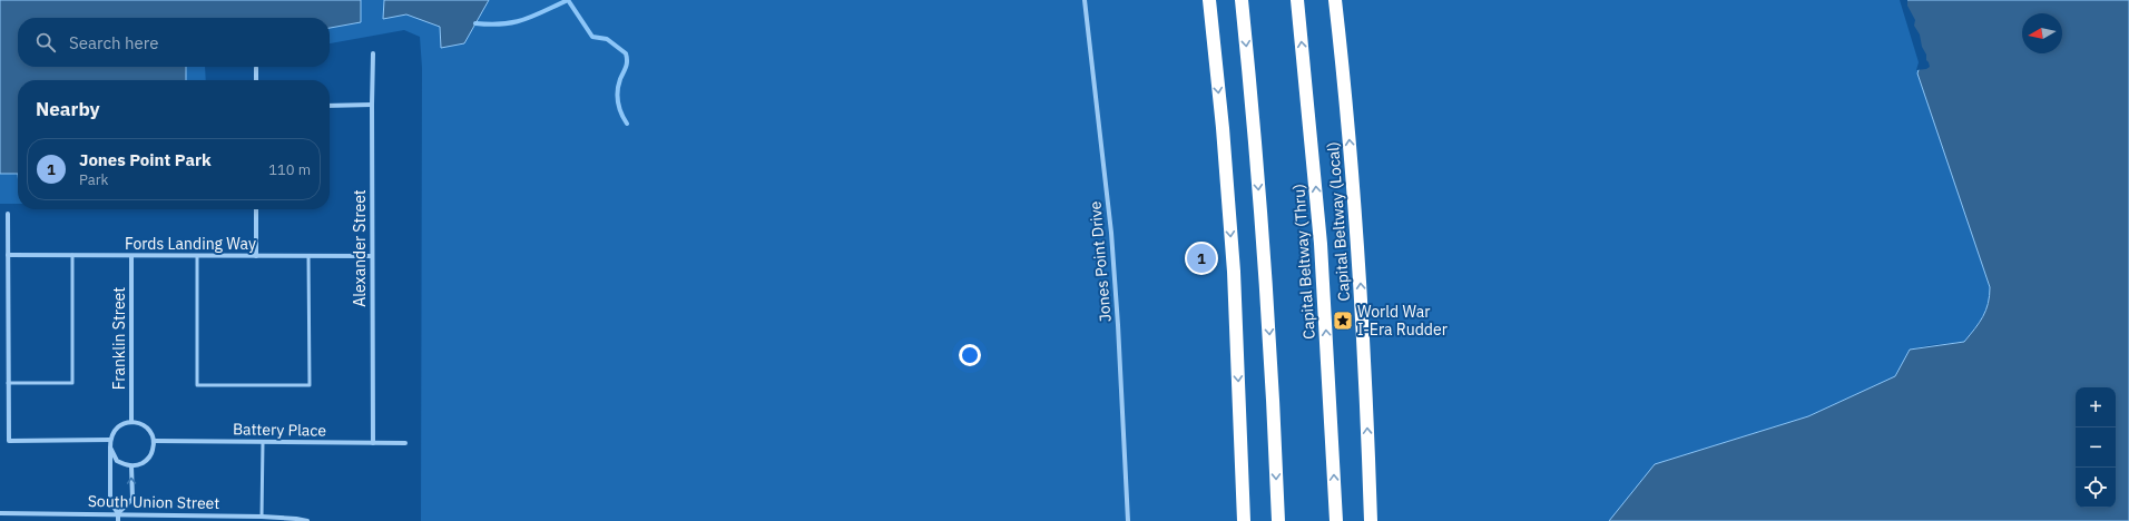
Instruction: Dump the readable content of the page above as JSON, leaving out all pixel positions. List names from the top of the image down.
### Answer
{
  "streets": {
    "highway": ["Capital Beltway (Local)", "Capital Beltway (Thru)"],
    "street": [
      "Fords Landing Way",
      "Alexander Street",
      "Jones Point Drive",
      "Franklin Street",
      "Battery Place",
      "South Union Street"
    ]
  },
  "crossings": [
    ["Fords Landing Way", "Alexander Street"],
    ["Fords Landing Way", "Franklin Street"],
    ["Alexander Street", "Battery Place"],
    ["Franklin Street", "Battery Place"]
  ],
  "places": {
    "place": ["World War I-Era Rudder"]
  },
  "north": "left",
  "page": {
    "search": "Search here",
    "heading": "Nearby",
    "list": [
      {
        "mark": "1",
        "name": "Jones Point Park",
        "note": "Park",
        "value": "110 m"
      }
    ],
    "pins": "1",
    "map_buttons": ["+", "−"]
  }
}
